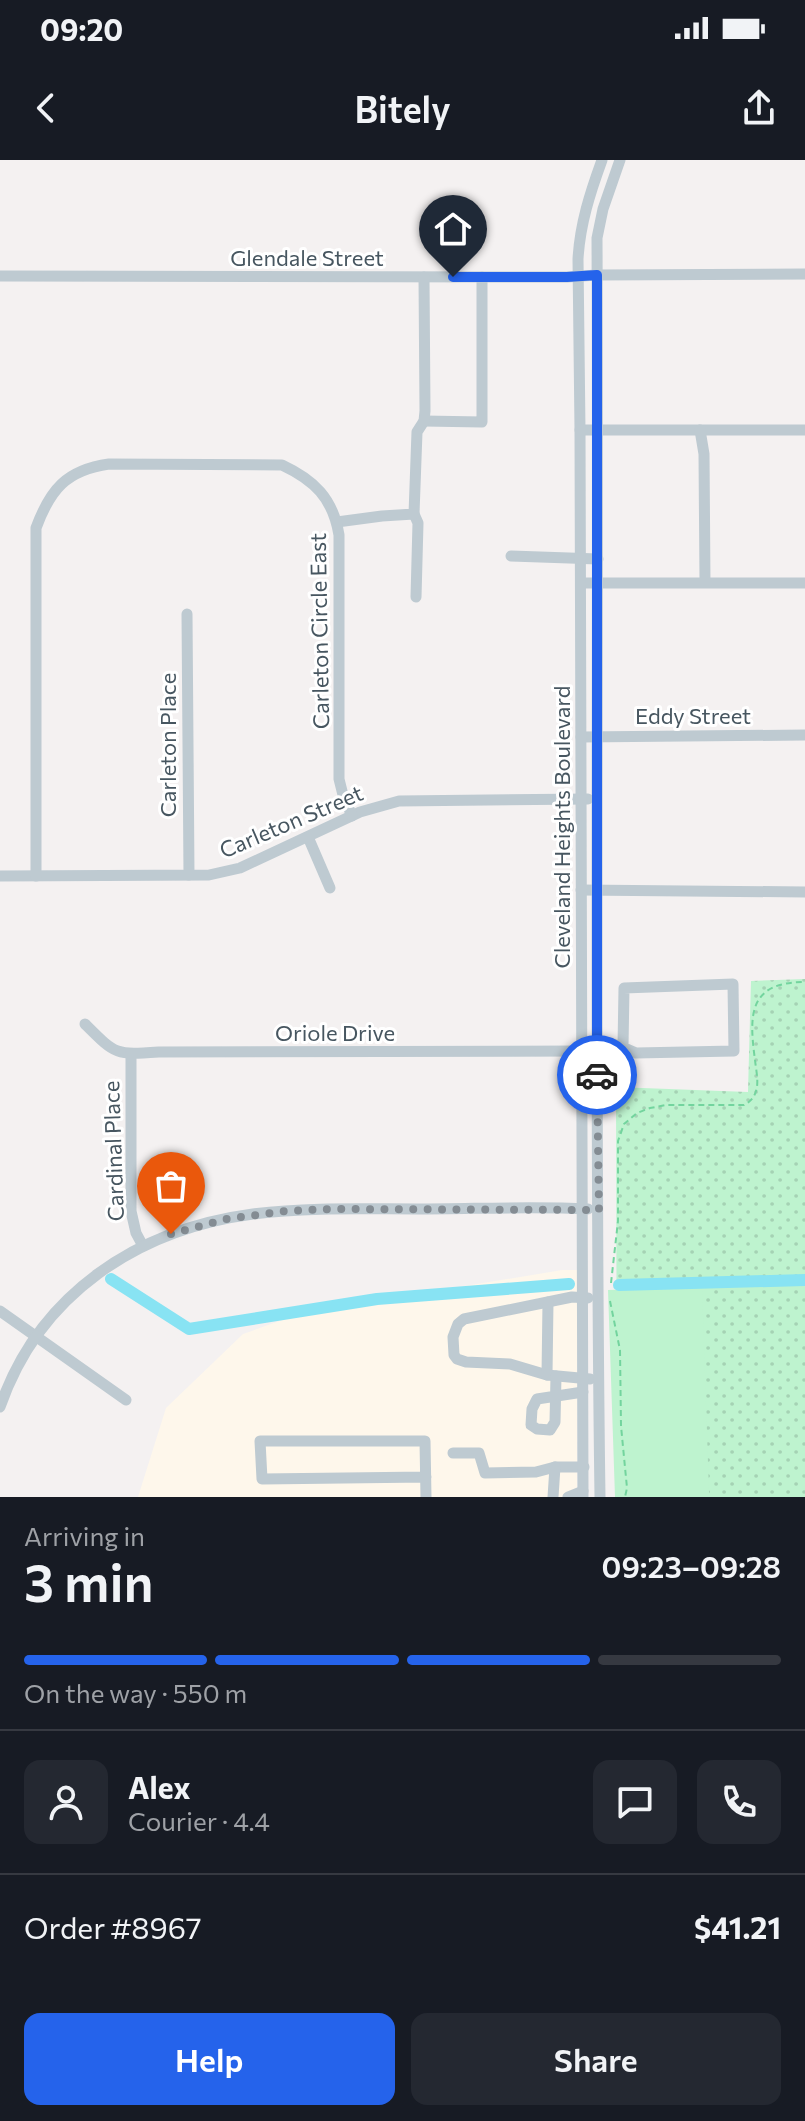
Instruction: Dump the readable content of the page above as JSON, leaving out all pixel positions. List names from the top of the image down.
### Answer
{
  "streets": {
    "street": [
      "Glendale Street",
      "Carleton Circle East",
      "Eddy Street",
      "Carleton Place",
      "Carleton Street",
      "Cleveland Heights Boulevard",
      "Oriole Drive",
      "Cardinal Place"
    ]
  },
  "crossings": [
    ["Glendale Street", "Cleveland Heights Boulevard"],
    ["Carleton Circle East", "Carleton Street"],
    ["Eddy Street", "Cleveland Heights Boulevard"],
    ["Carleton Place", "Carleton Street"],
    ["Carleton Street", "Cleveland Heights Boulevard"],
    ["Cleveland Heights Boulevard", "Oriole Drive"],
    ["Oriole Drive", "Cardinal Place"]
  ],
  "page": {
    "status": "09:20",
    "header": "Bitely",
    "heading": ["3 min", "Arriving in", "09:23–09:28"],
    "panel": [
      "Alex",
      "Courier · 4.4",
      "Order #8967",
      "$41.21"
    ],
    "bar": "On the way · 550 m",
    "buttons": ["Help", "Share"]
  }
}
